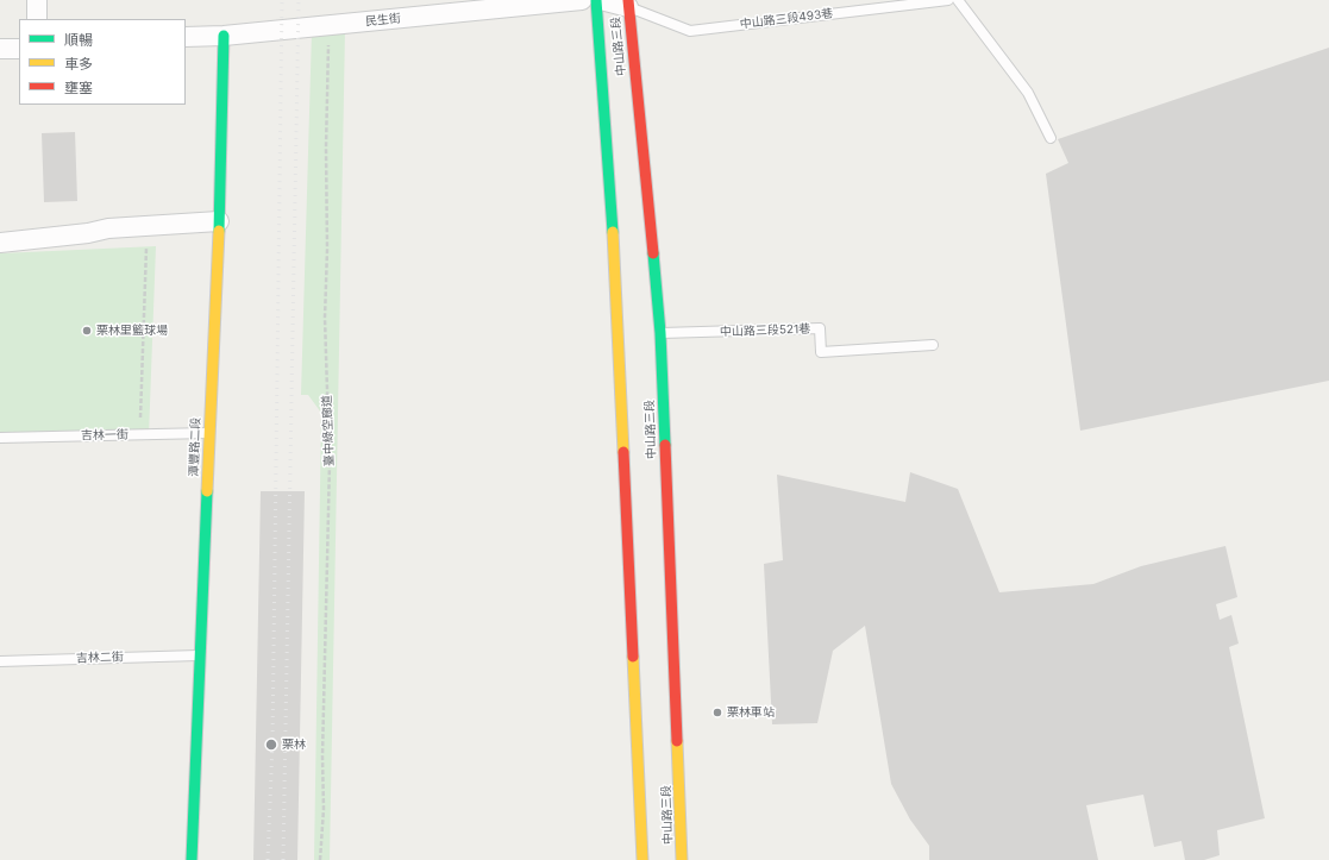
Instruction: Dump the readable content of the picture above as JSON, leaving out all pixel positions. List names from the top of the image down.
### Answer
{
  "streets": {
    "main road": ["中山路三段", "潭豐路二段"],
    "street": ["民生街"],
    "lane": [
      "中山路三段493巷",
      "中山路三段521巷",
      "吉林一街",
      "吉林二街"
    ],
    "path": ["臺中綠空廊道"]
  },
  "crossings": [
    ["中山路三段493巷", "中山路三段"],
    ["民生街", "臺中綠空廊道"],
    ["民生街", "潭豐路二段"],
    ["中山路三段", "中山路三段521巷"],
    ["吉林一街", "潭豐路二段"],
    ["潭豐路二段", "吉林二街"]
  ],
  "places": ["栗林里籃球場", "栗林車站", "栗林"],
  "legend": ["順暢", "車多", "壅塞"]
}
